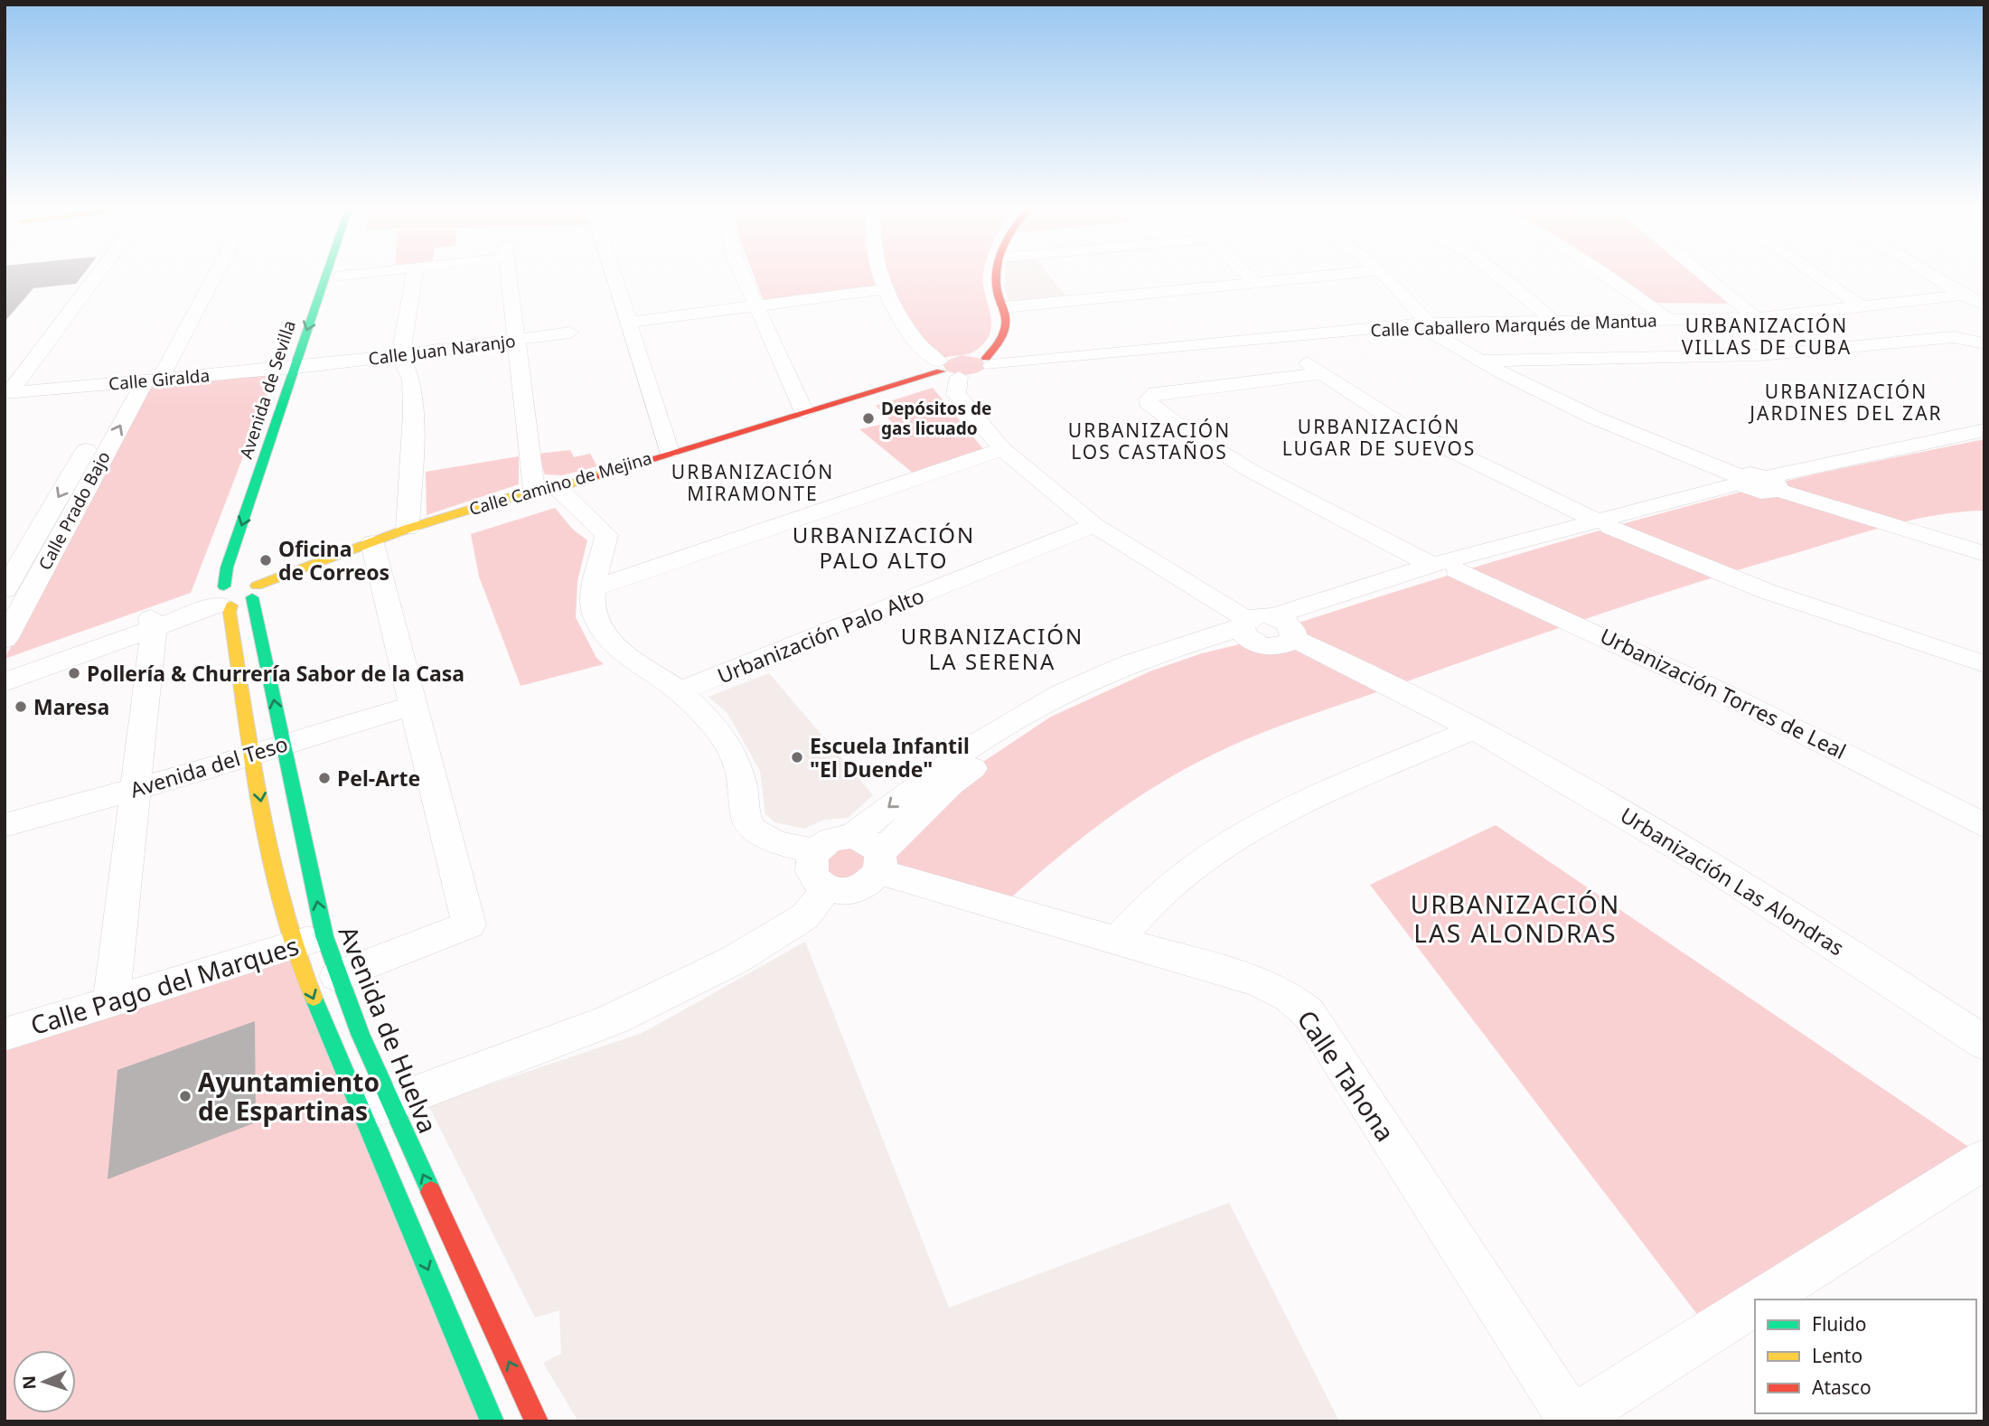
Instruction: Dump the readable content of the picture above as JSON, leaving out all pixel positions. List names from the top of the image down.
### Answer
{
  "streets": {
    "street": [
      "Calle Caballero Marqués de Mantua",
      "Calle Juan Naranjo",
      "Calle Giralda",
      "Avenida de Sevilla",
      "Calle Camino de Mejina",
      "Calle Prado Bajo",
      "Urbanización Palo Alto",
      "Urbanización Torres de Leal",
      "Avenida del Teso",
      "Urbanización Las Alondras",
      "Calle Pago del Marques",
      "Avenida de Huelva",
      "Calle Tahona"
    ]
  },
  "crossings": [
    ["Calle Caballero Marqués de Mantua", "Calle Camino de Mejina"],
    ["Calle Juan Naranjo", "Calle Giralda"],
    ["Calle Juan Naranjo", "Avenida de Sevilla"],
    ["Calle Giralda", "Avenida de Sevilla"],
    ["Calle Giralda", "Calle Prado Bajo"],
    ["Avenida de Sevilla", "Avenida de Huelva"],
    ["Calle Camino de Mejina", "Avenida de Huelva"],
    ["Avenida del Teso", "Avenida de Huelva"],
    ["Calle Pago del Marques", "Avenida de Huelva"]
  ],
  "districts": [
    "URBANIZACIÓN VILLAS DE CUBA",
    "URBANIZACIÓN JARDINES DEL ZAR",
    "URBANIZACIÓN LUGAR DE SUEVOS",
    "URBANIZACIÓN LOS CASTAÑOS",
    "URBANIZACIÓN MIRAMONTE",
    "URBANIZACIÓN PALO ALTO",
    "URBANIZACIÓN LA SERENA",
    "URBANIZACIÓN LAS ALONDRAS"
  ],
  "places": [
    "Depósitos de gas licuado",
    "Oficina de Correos",
    "Pollería & Churrería Sabor de la Casa",
    "Maresa",
    "Escuela Infantil \"El Duende\"",
    "Pel-Arte",
    "Ayuntamiento de Espartinas"
  ],
  "legend": ["Fluido", "Lento", "Atasco"],
  "north": "left"
}
